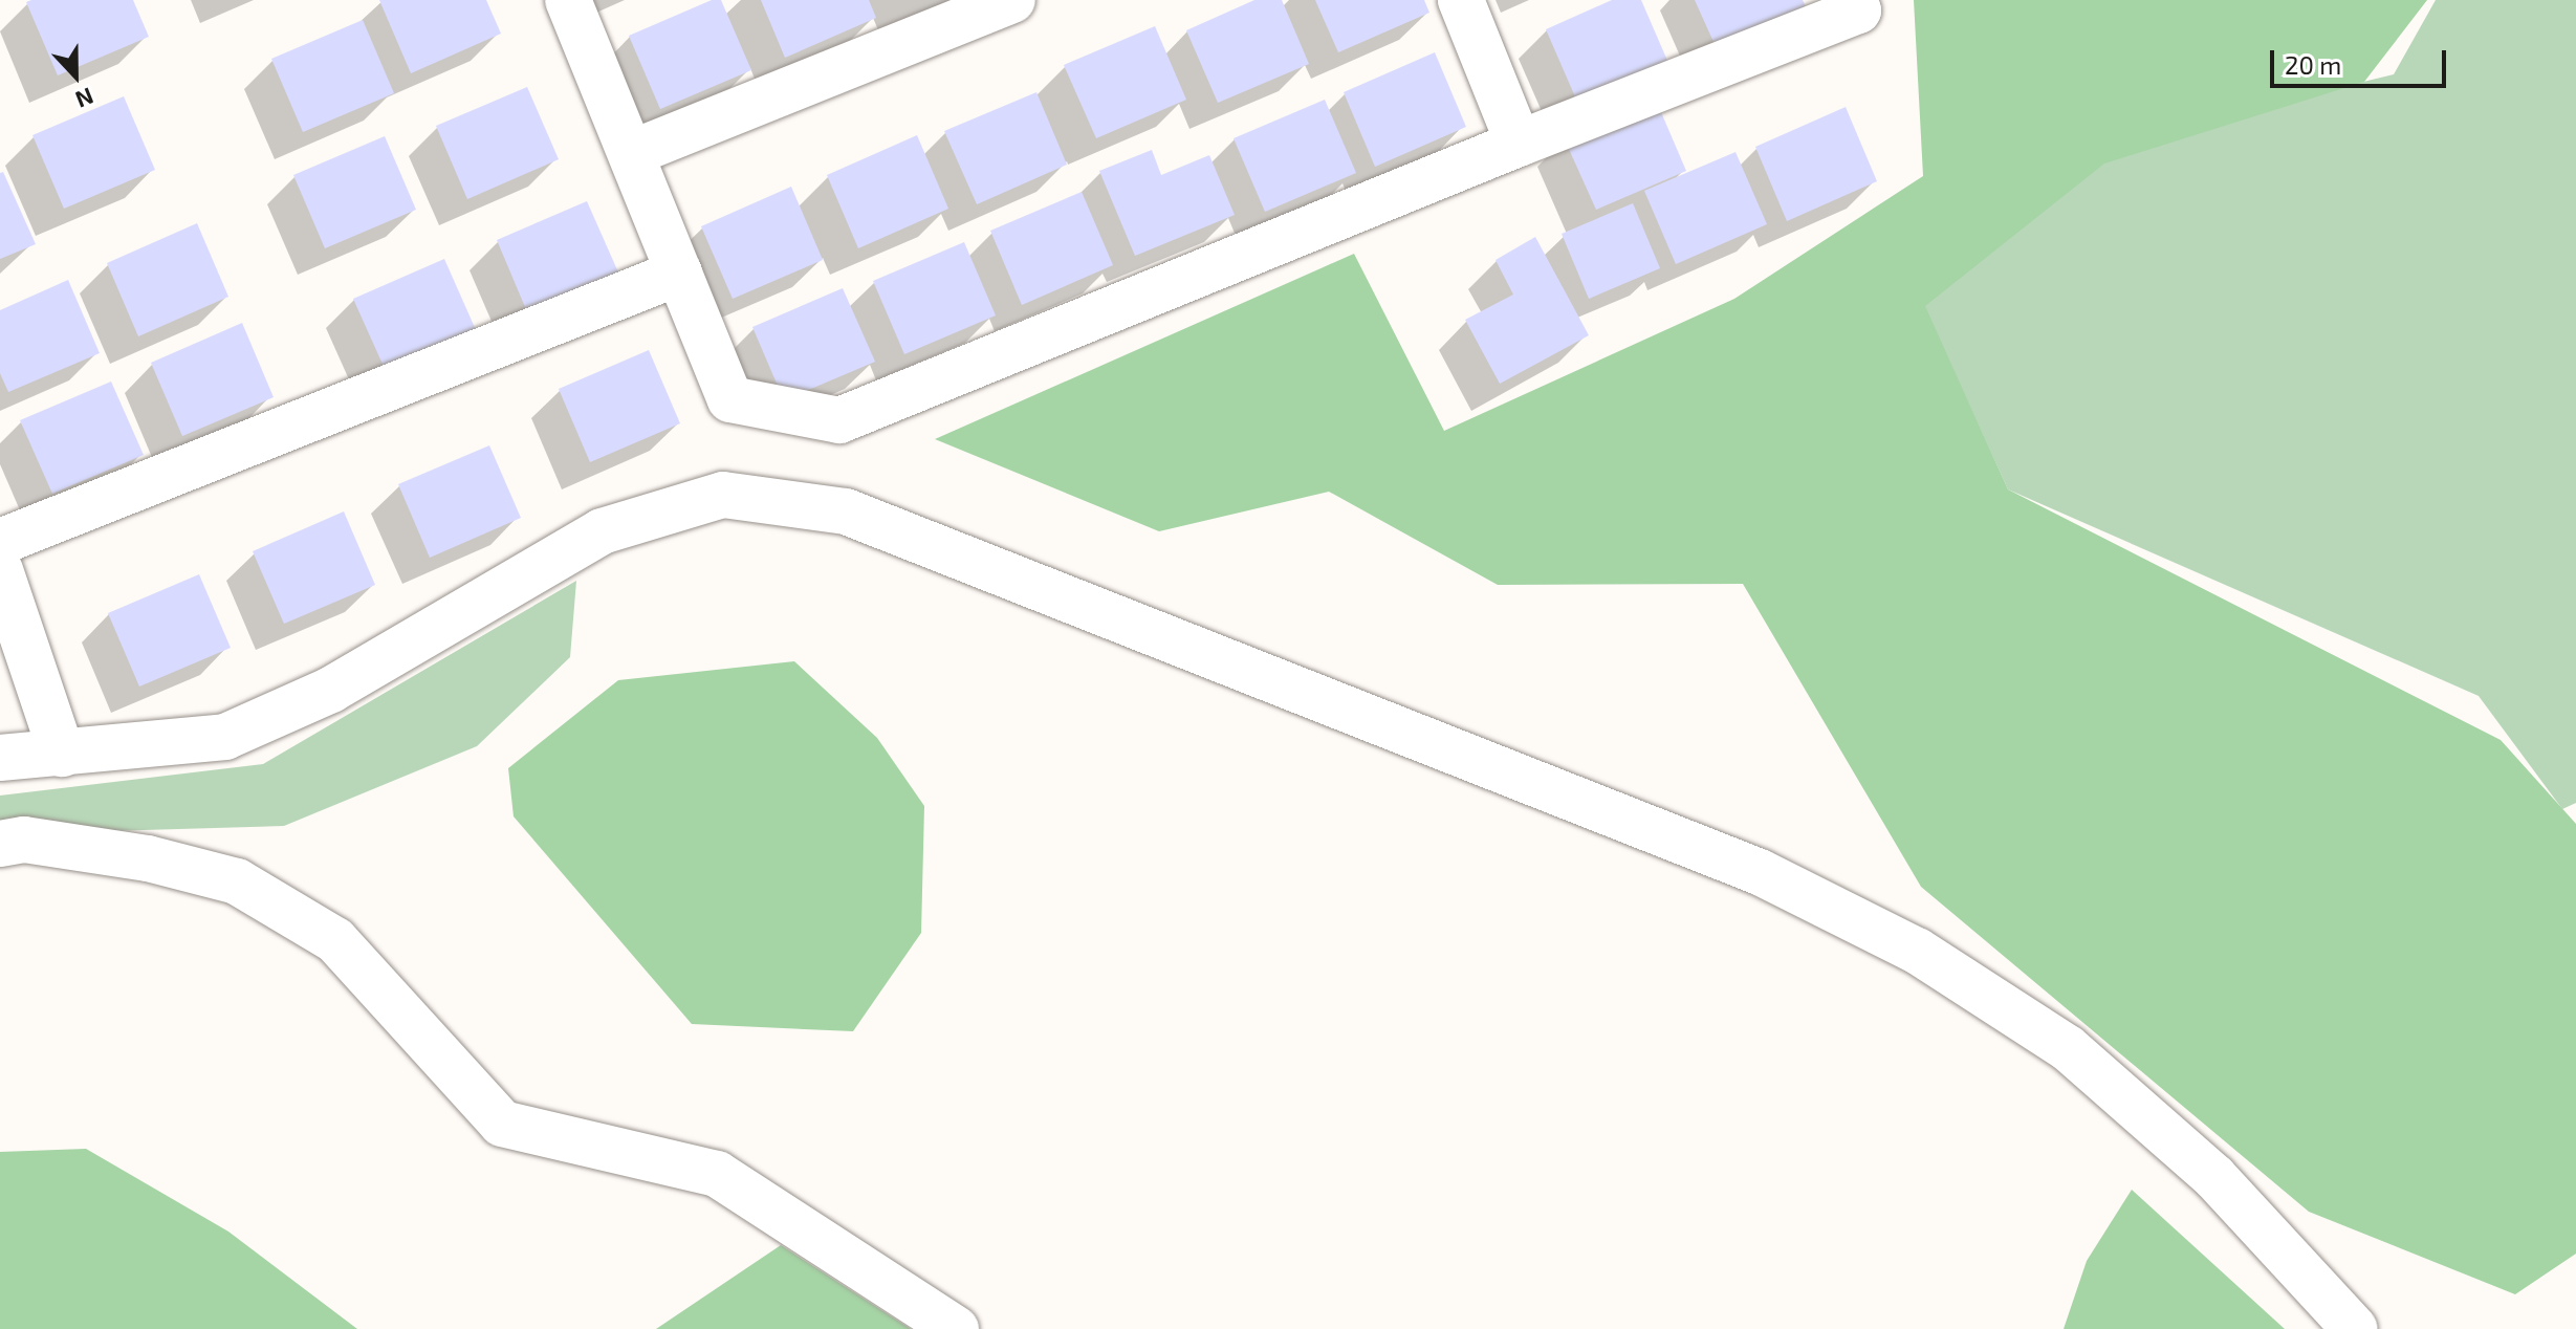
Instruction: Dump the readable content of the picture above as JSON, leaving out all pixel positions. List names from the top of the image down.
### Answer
{
  "scale_bar": "20 m",
  "north": "bottom"
}
